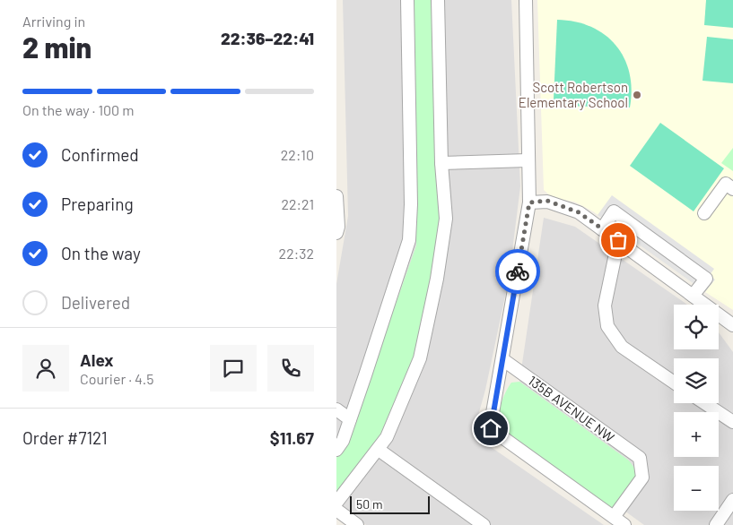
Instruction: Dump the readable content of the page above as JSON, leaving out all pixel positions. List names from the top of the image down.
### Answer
{
  "streets": {
    "street": ["135B AVENUE NW"]
  },
  "places": ["Scott Robertson Elementary School"],
  "scale_bar": "50 m",
  "page": {
    "heading": ["2 min", "Arriving in", "22:36–22:41"],
    "panel": [
      "Alex",
      "Courier · 4.5",
      "Order #7121",
      "$11.67"
    ],
    "bar": "On the way · 100 m",
    "list": [
      ["Confirmed", "22:10"],
      ["Preparing", "22:21"],
      ["On the way", "22:32"],
      "Delivered"
    ],
    "map_buttons": ["+", "−"],
    "scale": "50 m"
  }
}
